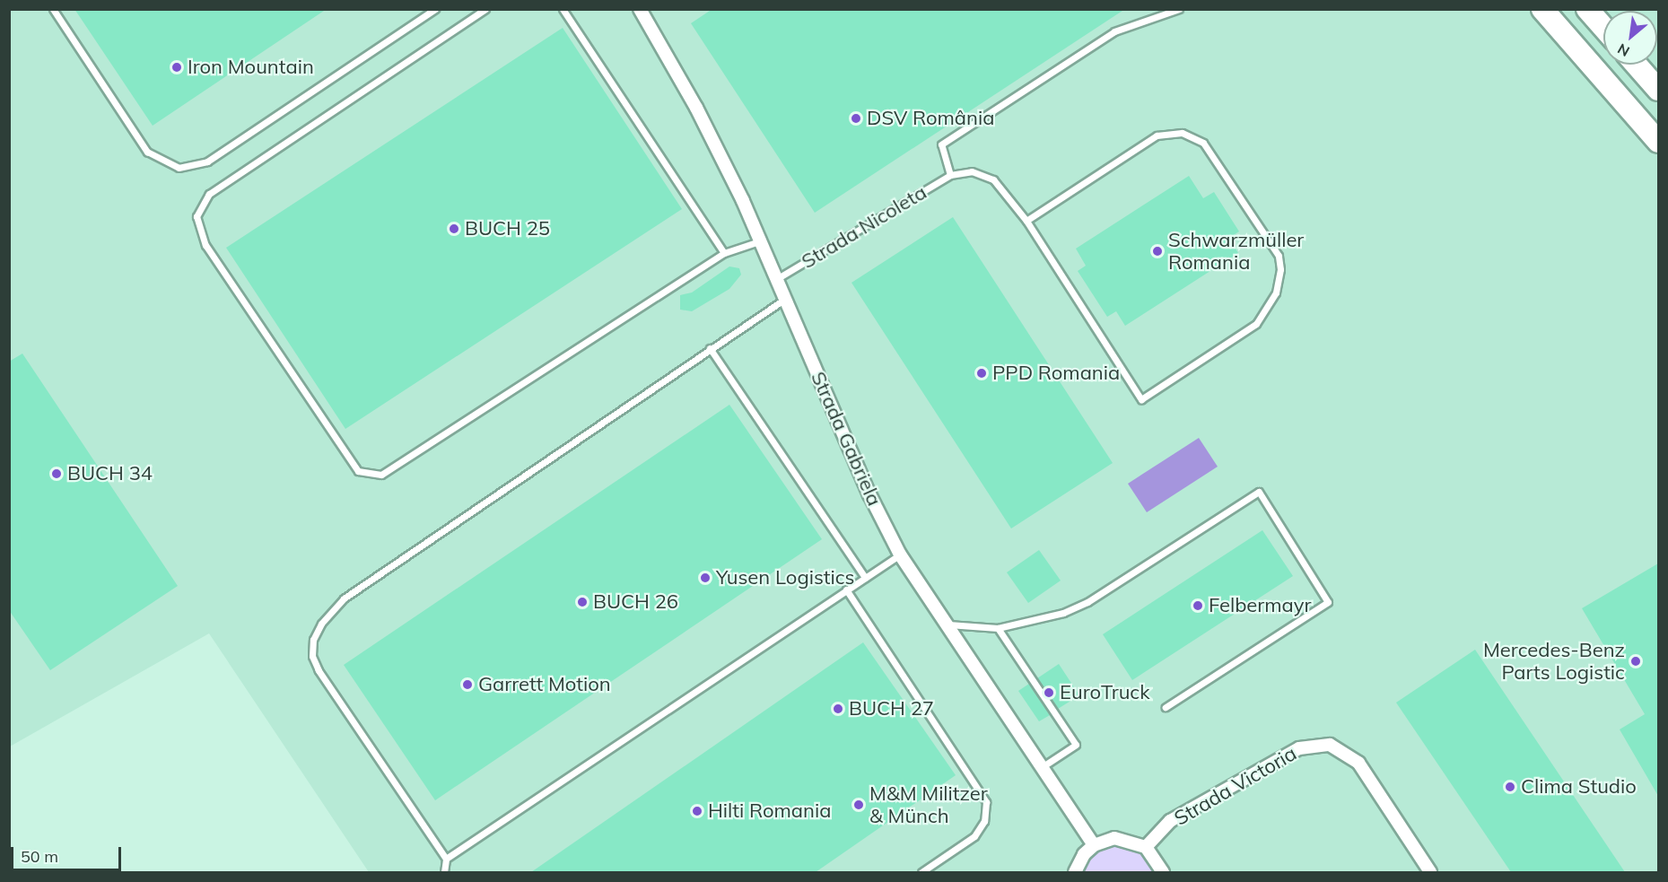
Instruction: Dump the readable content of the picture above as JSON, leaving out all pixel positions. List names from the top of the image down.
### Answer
{
  "streets": {
    "street": ["Strada Gabriela", "Strada Victoria"],
    "lane": ["Strada Nicoleta"]
  },
  "crossings": [
    ["Strada Nicoleta", "Strada Gabriela"]
  ],
  "places": [
    "Iron Mountain",
    "DSV România",
    "BUCH 25",
    "Schwarzmüller Romania",
    "PPD Romania",
    "BUCH 34",
    "Yusen Logistics",
    "BUCH 26",
    "Felbermayr",
    "Mercedes-Benz Parts Logistic",
    "Garrett Motion",
    "EuroTruck",
    "BUCH 27",
    "Clima Studio",
    "M&M Militzer & Münch",
    "Hilti Romania"
  ],
  "scale_bar": "50 m",
  "north": "bottom left"
}
